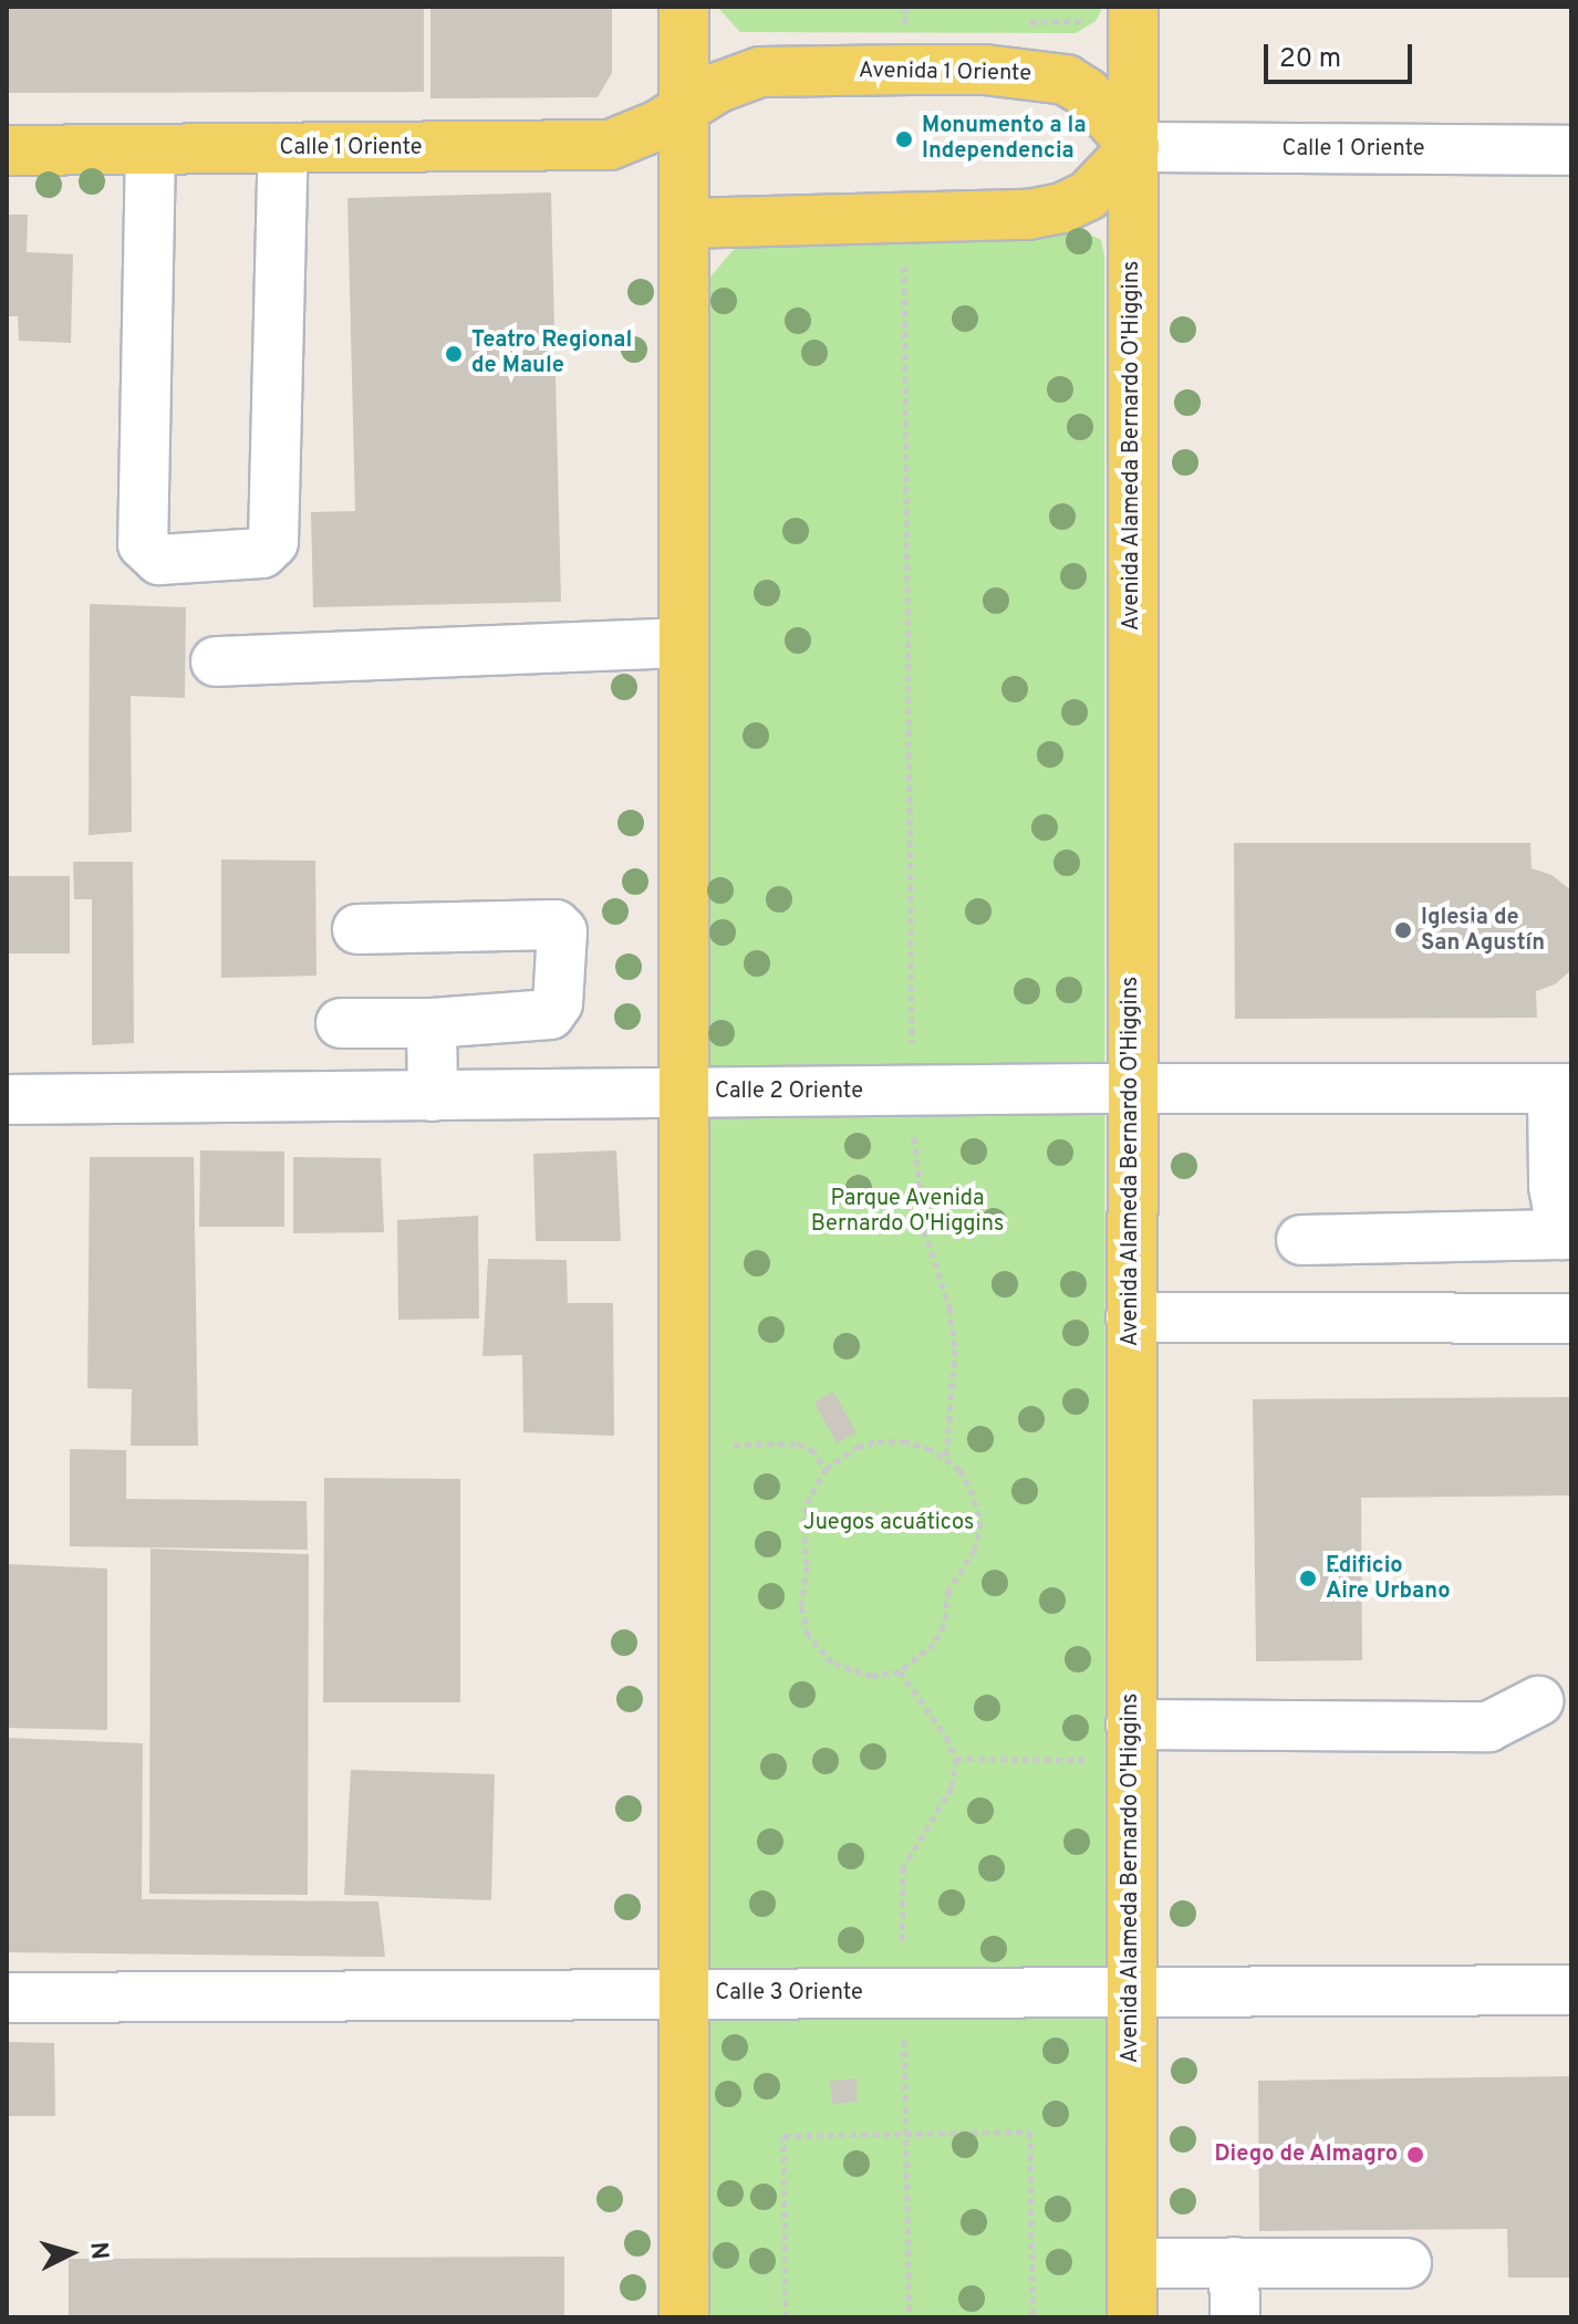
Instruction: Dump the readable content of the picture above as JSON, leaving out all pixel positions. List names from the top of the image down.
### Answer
{
  "streets": {
    "main road": ["Avenida 1 Oriente", "Calle 1 Oriente", "Avenida Alameda Bernardo O'Higgins"],
    "street": ["Calle 2 Oriente", "Calle 3 Oriente"]
  },
  "crossings": [
    ["Avenida 1 Oriente", "Calle 1 Oriente"],
    ["Avenida 1 Oriente", "Avenida Alameda Bernardo O'Higgins"],
    ["Calle 1 Oriente", "Avenida Alameda Bernardo O'Higgins"],
    ["Avenida Alameda Bernardo O'Higgins", "Calle 2 Oriente"],
    ["Avenida Alameda Bernardo O'Higgins", "Calle 3 Oriente"]
  ],
  "parks": ["Parque Avenida Bernardo O'Higgins", "Juegos acuáticos"],
  "places": [
    "Monumento a la Independencia",
    "Teatro Regional de Maule",
    "Iglesia de San Agustín",
    "Edificio Aire Urbano",
    "Diego de Almagro"
  ],
  "scale_bar": "20 m",
  "north": "right"
}
